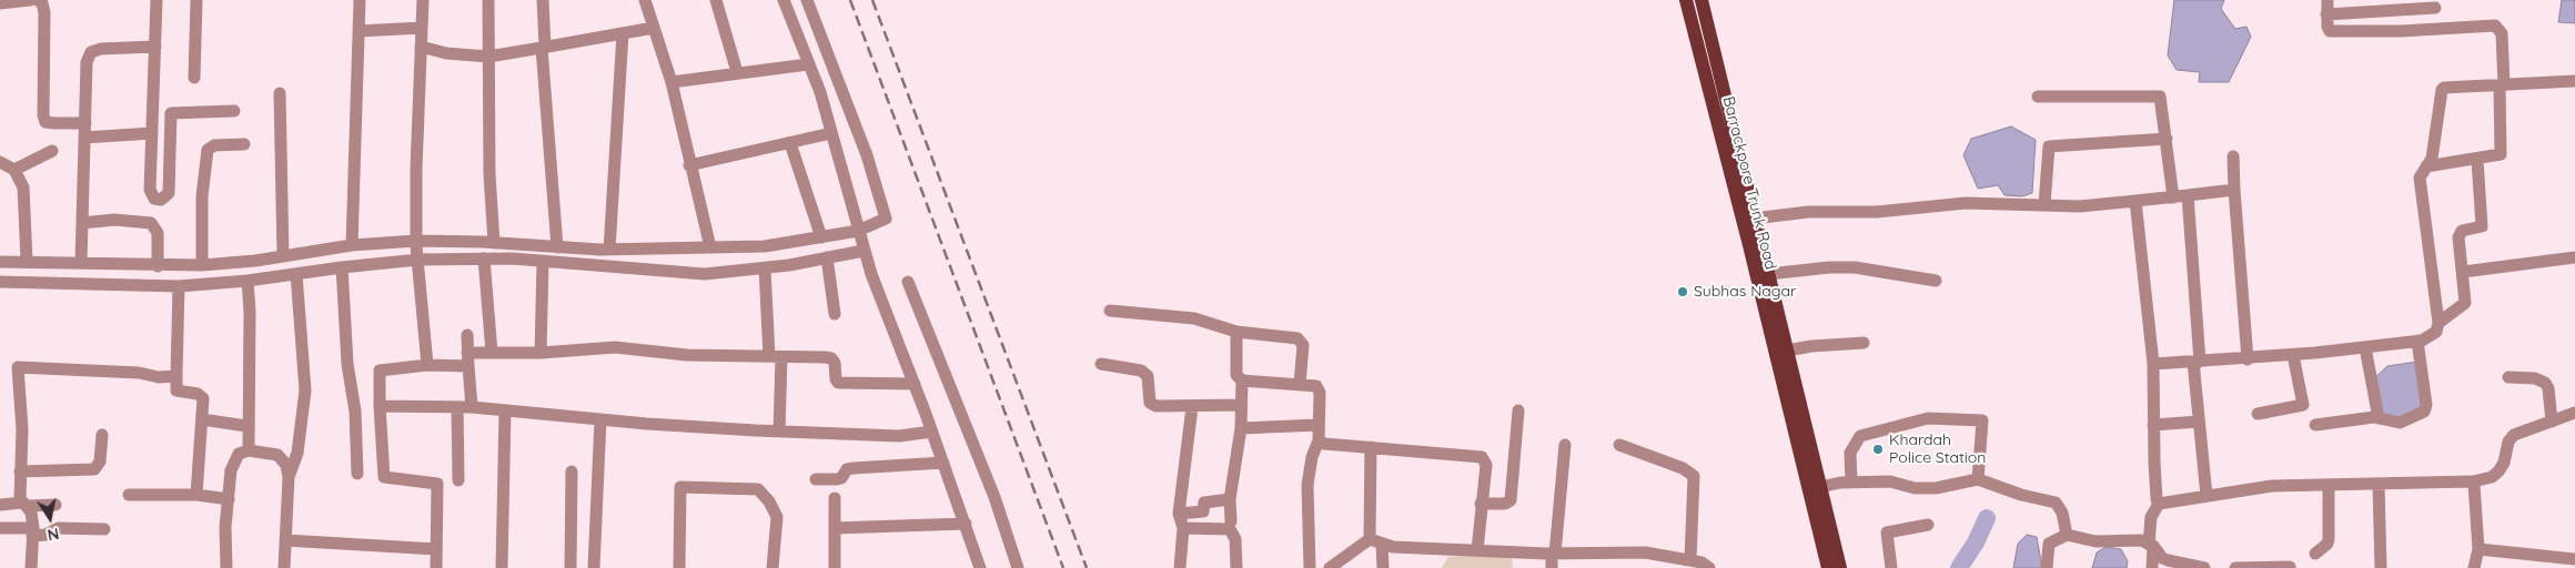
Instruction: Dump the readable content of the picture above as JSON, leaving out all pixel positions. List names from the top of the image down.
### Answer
{
  "streets": {
    "main road": ["Barrackpore Trunk Road"]
  },
  "places": ["Subhas Nagar", "Khardah Police Station"],
  "north": "bottom"
}
